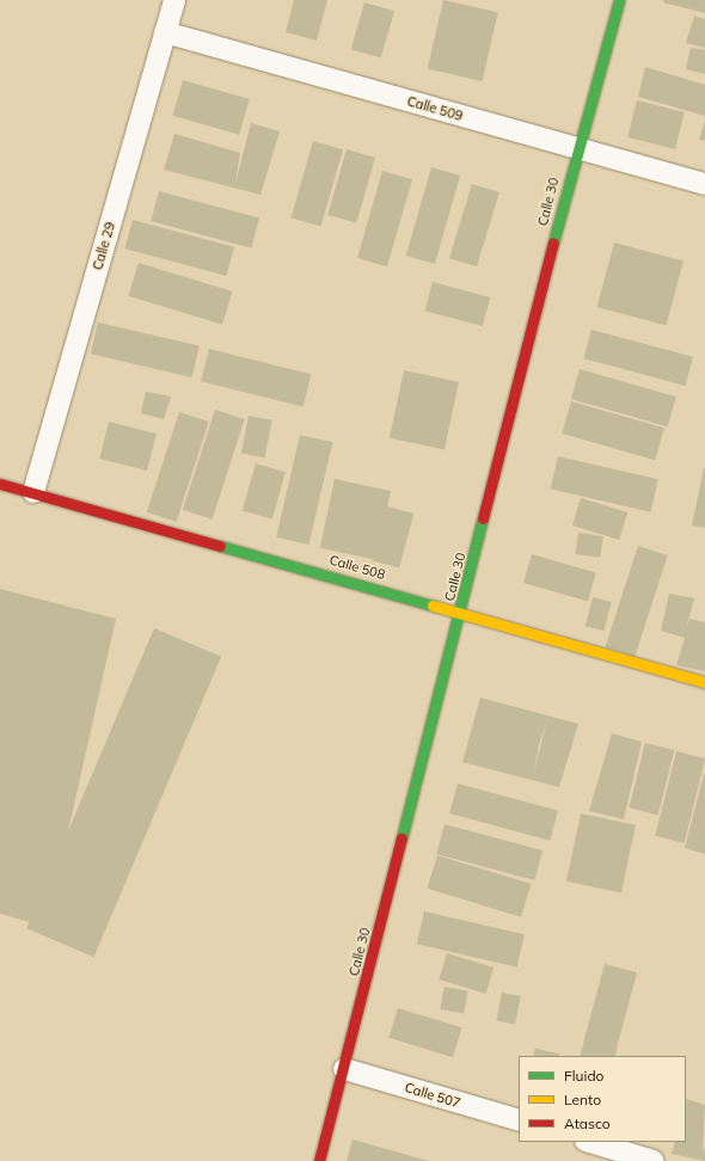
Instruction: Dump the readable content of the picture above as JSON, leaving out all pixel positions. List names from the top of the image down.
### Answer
{
  "streets": {
    "street": [
      "Calle 509",
      "Calle 30",
      "Calle 29",
      "Calle 508",
      "Calle 507"
    ]
  },
  "crossings": [
    ["Calle 509", "Calle 30"],
    ["Calle 509", "Calle 29"],
    ["Calle 30", "Calle 508"],
    ["Calle 30", "Calle 507"],
    ["Calle 29", "Calle 508"]
  ],
  "legend": ["Fluido", "Lento", "Atasco"]
}
